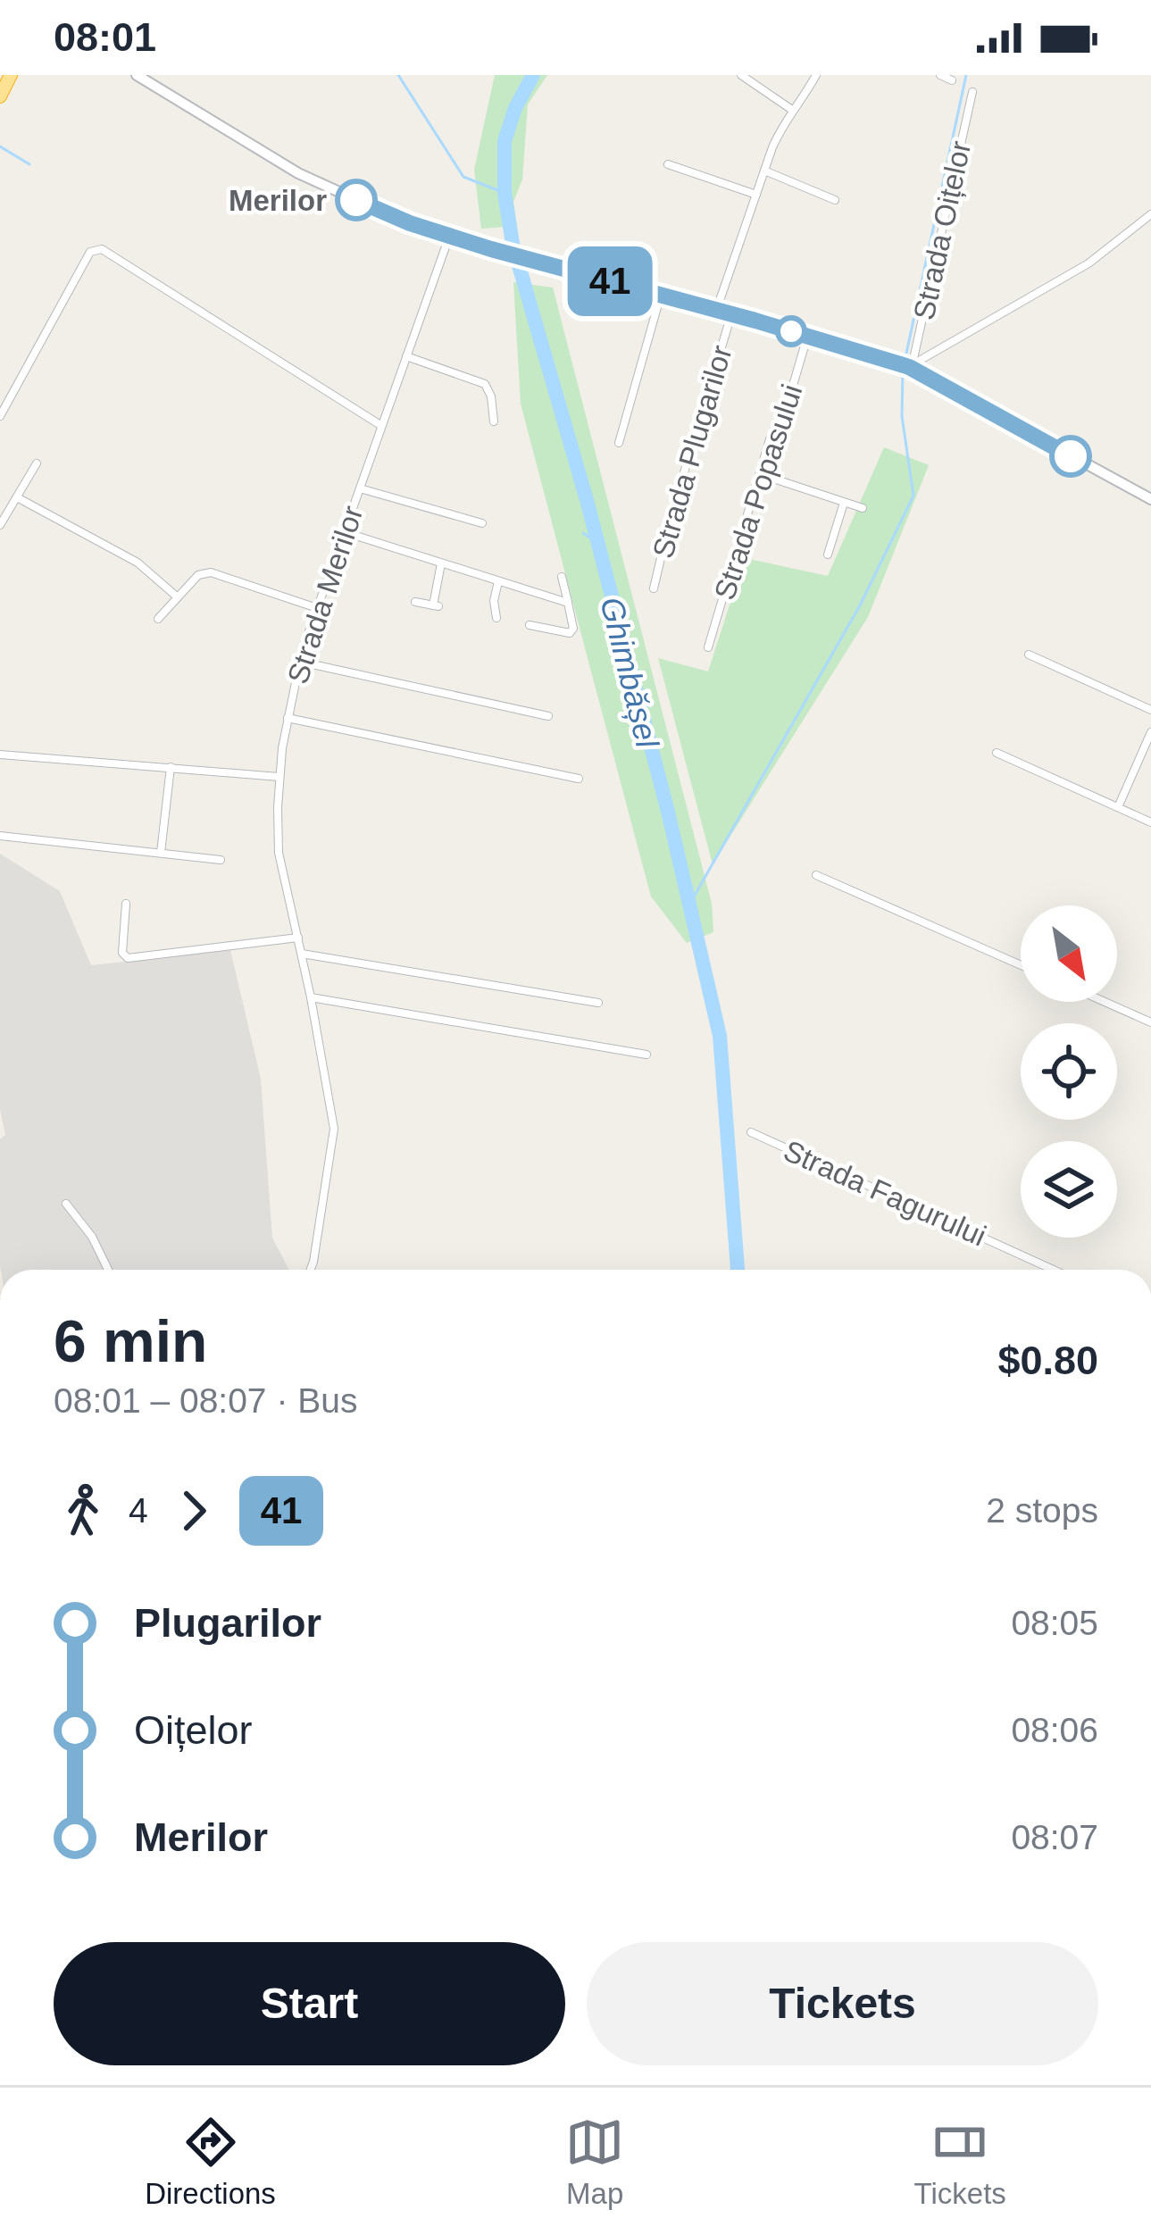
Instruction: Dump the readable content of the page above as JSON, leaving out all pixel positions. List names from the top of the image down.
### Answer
{
  "streets": {
    "street": [
      "Strada Oițelor",
      "Strada Plugarilor",
      "Strada Popasului",
      "Strada Merilor",
      "Strada Fagurului"
    ]
  },
  "crossings": [
    ["Strada Oițelor", "Strada Plugarilor"],
    ["Strada Plugarilor", "Strada Popasului"],
    ["Strada Plugarilor", "Strada Merilor"]
  ],
  "water": ["Ghimbășel"],
  "places": ["Merilor"],
  "lines": ["bus line 41"],
  "north": "bottom right",
  "page": {
    "status": "08:01",
    "on_map": "41",
    "heading": ["6 min", "08:01 – 08:07 · Bus", "$0.80"],
    "legs": ["4", "41", "2 stops"],
    "list": [
      {
        "name": "Plugarilor",
        "value": "08:05"
      },
      {
        "name": "Oițelor",
        "value": "08:06"
      },
      {
        "name": "Merilor",
        "value": "08:07"
      }
    ],
    "buttons": ["Start", "Tickets"],
    "tabs": ["Directions", "Map", "Tickets"]
  }
}
